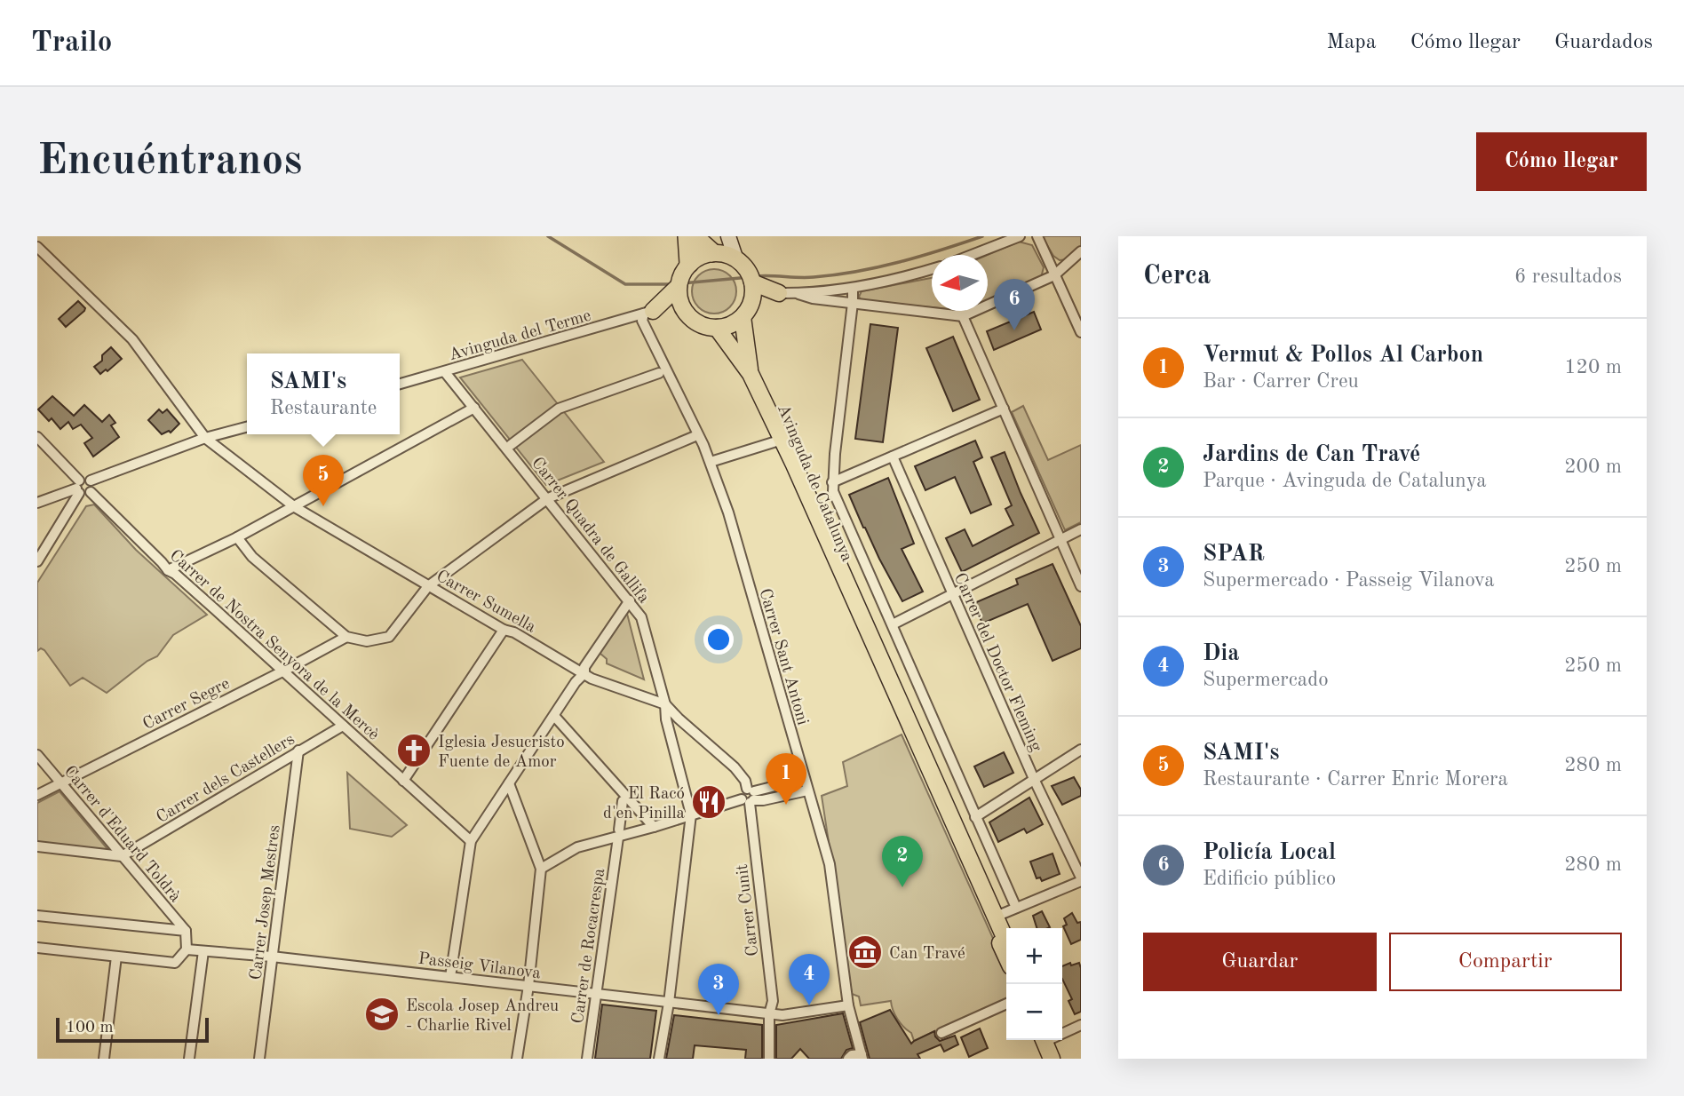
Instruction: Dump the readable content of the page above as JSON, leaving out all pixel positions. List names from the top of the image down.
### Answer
{
  "streets": {
    "main road": ["Avinguda de Catalunya"],
    "street": [
      "Avinguda del Terme",
      "Carrer Quadra de Gallifa",
      "Carrer Sumella",
      "Carrer de Nostra Senyora de la Mercè",
      "Carrer Sant Antoni",
      "Carrer del Doctor Fleming",
      "Carrer Segre",
      "Carrer dels Castellers",
      "Carrer d'Eduard Toldrà",
      "Carrer Josep Mestres",
      "Carrer Cunit",
      "Carrer de Rocacrespa",
      "Passeig Vilanova"
    ]
  },
  "crossings": [
    ["Avinguda del Terme", "Carrer Quadra de Gallifa"],
    ["Avinguda del Terme", "Carrer Sant Antoni"],
    ["Carrer Quadra de Gallifa", "Carrer Sumella"],
    ["Carrer Quadra de Gallifa", "Passeig Vilanova"],
    ["Carrer Sumella", "Carrer Cunit"],
    ["Carrer de Nostra Senyora de la Mercè", "Carrer Segre"],
    ["Carrer de Nostra Senyora de la Mercè", "Carrer dels Castellers"],
    ["Carrer Sant Antoni", "Passeig Vilanova"],
    ["Carrer Segre", "Carrer d'Eduard Toldrà"],
    ["Carrer dels Castellers", "Carrer d'Eduard Toldrà"],
    ["Carrer dels Castellers", "Carrer Josep Mestres"],
    ["Carrer Josep Mestres", "Passeig Vilanova"],
    ["Carrer Cunit", "Passeig Vilanova"],
    ["Carrer de Rocacrespa", "Passeig Vilanova"]
  ],
  "places": {
    "church": ["Iglesia Jesucristo Fuente de Amor"],
    "restaurant": ["El Racó d'en Pinilla"],
    "museum": ["Can Travé"],
    "school or university": ["Escola Josep Andreu - Charlie Rivel"]
  },
  "scale_bar": "100 m",
  "north": "left",
  "page": {
    "header": "Trailo",
    "nav": ["Mapa", "Cómo llegar", "Guardados"],
    "buttons": [
      "Cómo llegar",
      ["Guardar", "Compartir"]
    ],
    "title": "Encuéntranos",
    "heading": ["Cerca", "6 resultados"],
    "pins": [
      "6",
      "5",
      "1",
      "2",
      "4",
      "3"
    ],
    "list": [
      {
        "mark": "1",
        "name": "Vermut & Pollos Al Carbon",
        "note": "Bar · Carrer Creu",
        "value": "120 m"
      },
      {
        "mark": "2",
        "name": "Jardins de Can Travé",
        "note": "Parque · Avinguda de Catalunya",
        "value": "200 m"
      },
      {
        "mark": "3",
        "name": "SPAR",
        "note": "Supermercado · Passeig Vilanova",
        "value": "250 m"
      },
      {
        "mark": "4",
        "name": "Dia",
        "note": "Supermercado",
        "value": "250 m"
      },
      {
        "mark": "5",
        "name": "SAMI's",
        "note": "Restaurante · Carrer Enric Morera",
        "value": "280 m"
      },
      {
        "mark": "6",
        "name": "Policía Local",
        "note": "Edificio público",
        "value": "280 m"
      }
    ],
    "popup": ["SAMI's", "Restaurante"],
    "map_buttons": ["+", "−"],
    "scale": "100 m"
  }
}
